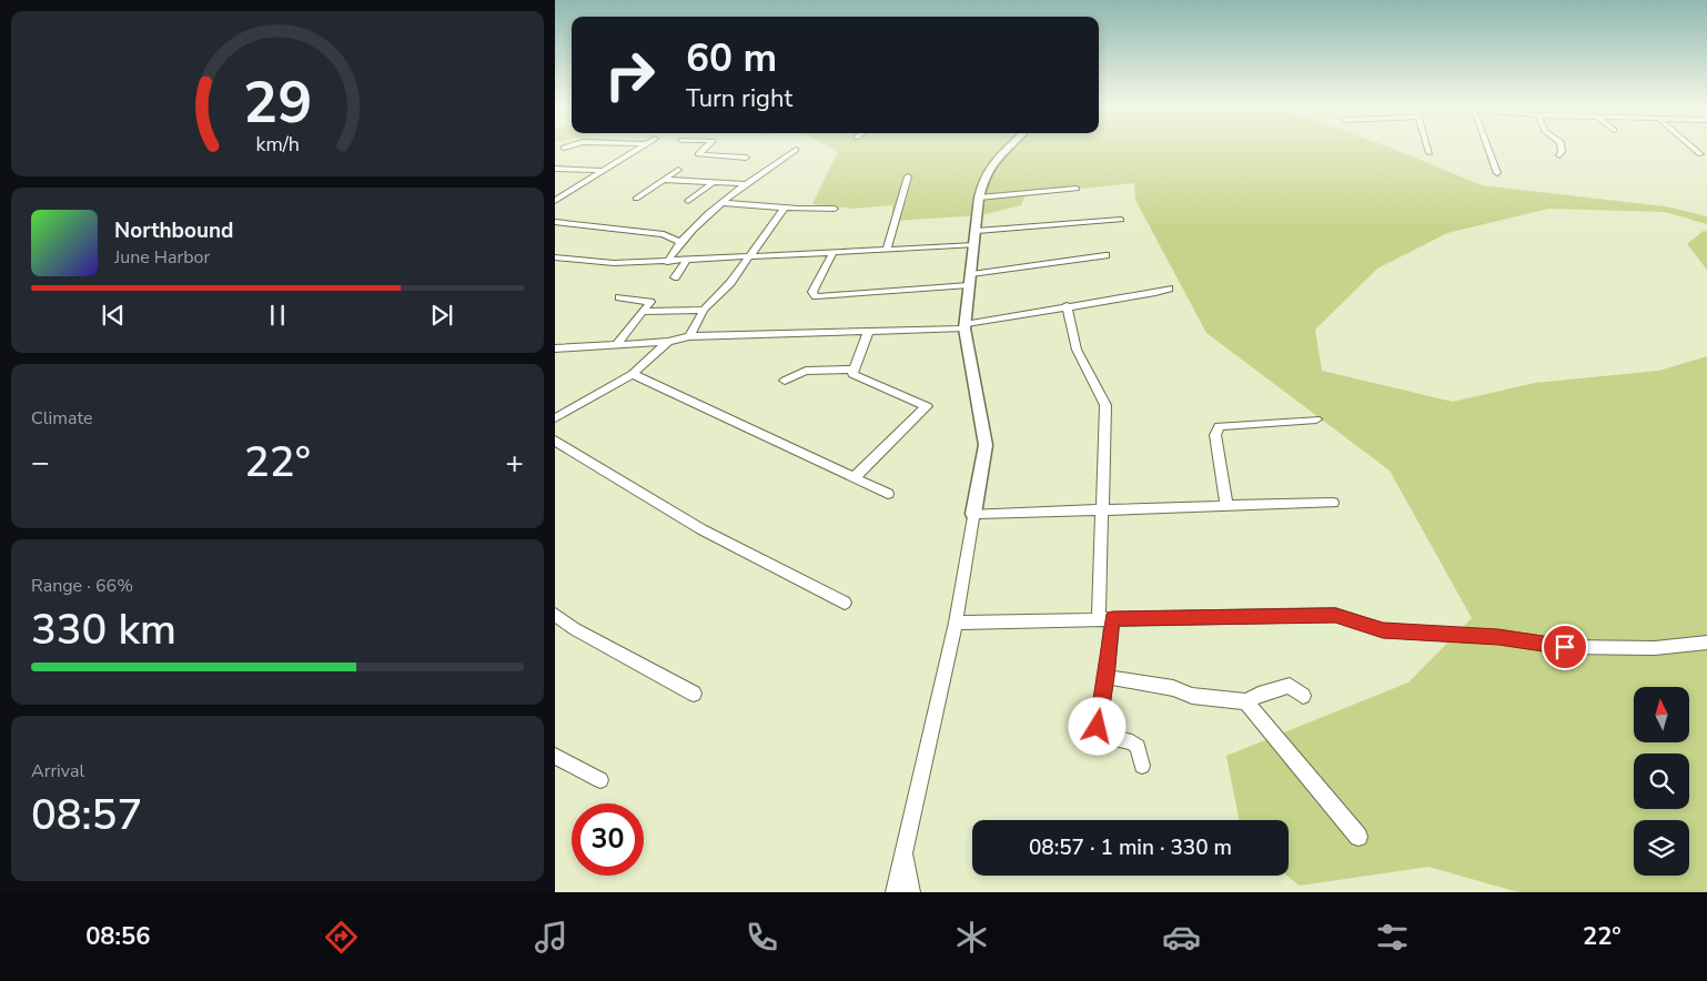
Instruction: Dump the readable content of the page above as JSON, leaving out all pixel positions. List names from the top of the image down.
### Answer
{
  "north": "top",
  "page": {
    "turn": ["60 m", "Turn right"],
    "song": ["Northbound", "June Harbor"],
    "tile": [
      "Climate",
      ["Range · 66%", "330 km"],
      ["Arrival", "08:57"]
    ],
    "heat": ["−", "22°", "+"],
    "limit": "30",
    "trip": "08:57 · 1 min · 330 m",
    "tabs": ["08:56", "22°"],
    "gauge": ["29", "km/h"]
  }
}
